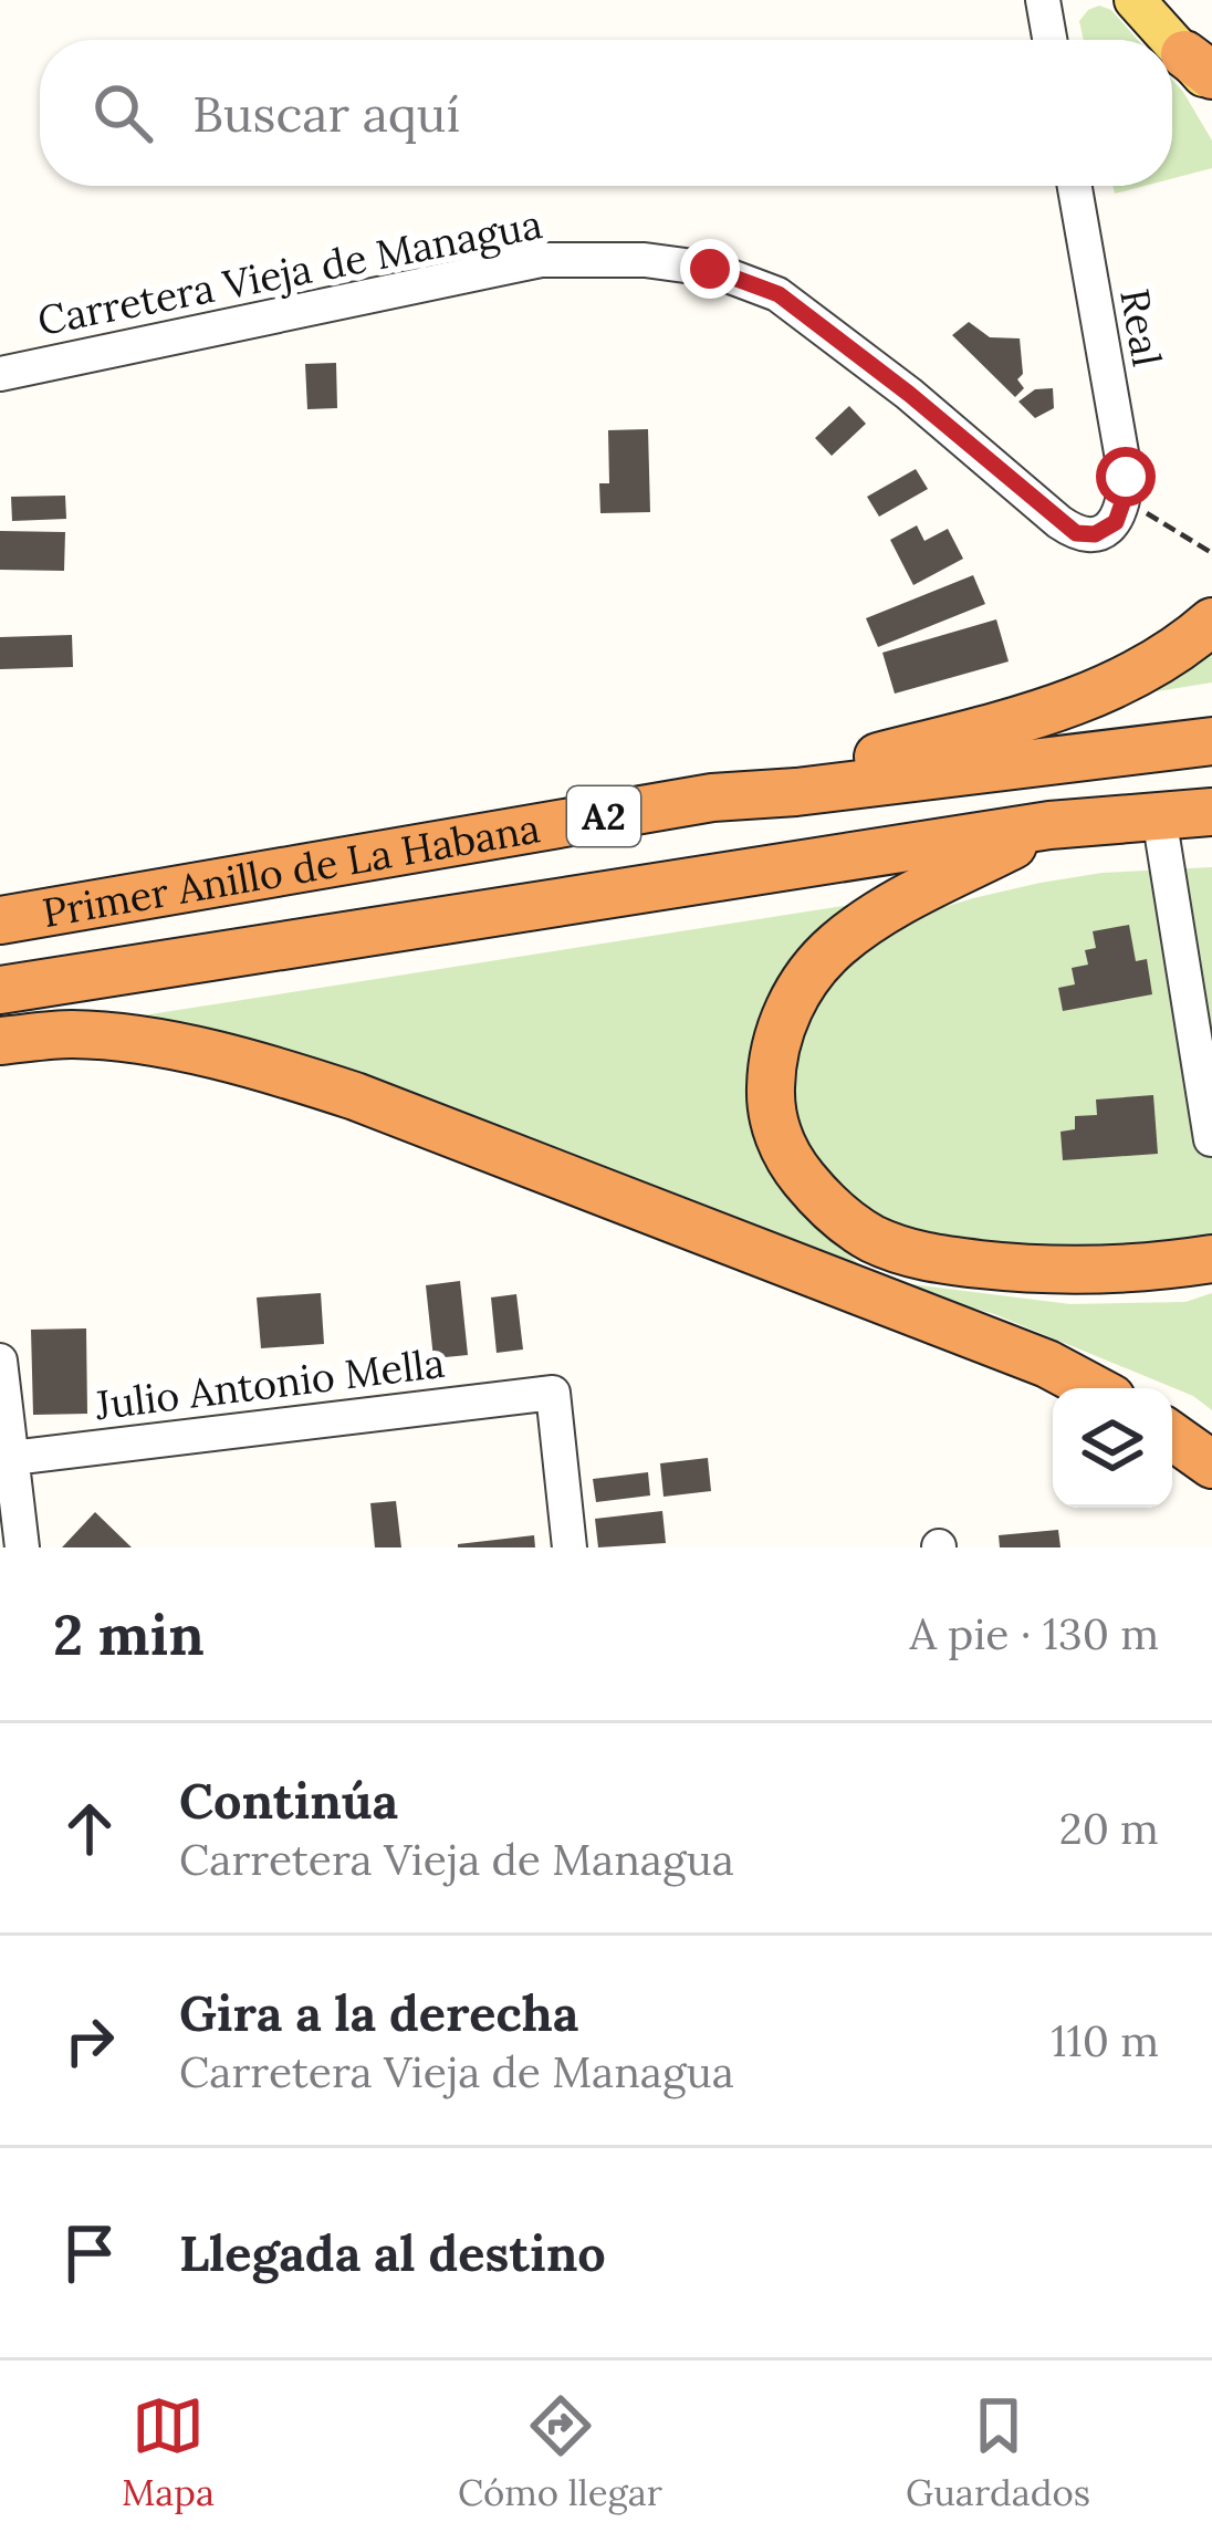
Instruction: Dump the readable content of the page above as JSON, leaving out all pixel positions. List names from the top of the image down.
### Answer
{
  "streets": {
    "highway": ["A2", "Primer Anillo de La Habana"],
    "street": ["Carretera Vieja de Managua", "Real", "Julio Antonio Mella"]
  },
  "crossings": [
    ["Carretera Vieja de Managua", "Real"]
  ],
  "page": {
    "search": "Buscar aquí",
    "heading": ["2 min", "A pie · 130 m"],
    "list": [
      ["Continúa", "Carretera Vieja de Managua", "20 m"],
      ["Gira a la derecha", "Carretera Vieja de Managua", "110 m"],
      "Llegada al destino"
    ],
    "nav": ["Mapa", "Cómo llegar", "Guardados"]
  }
}
